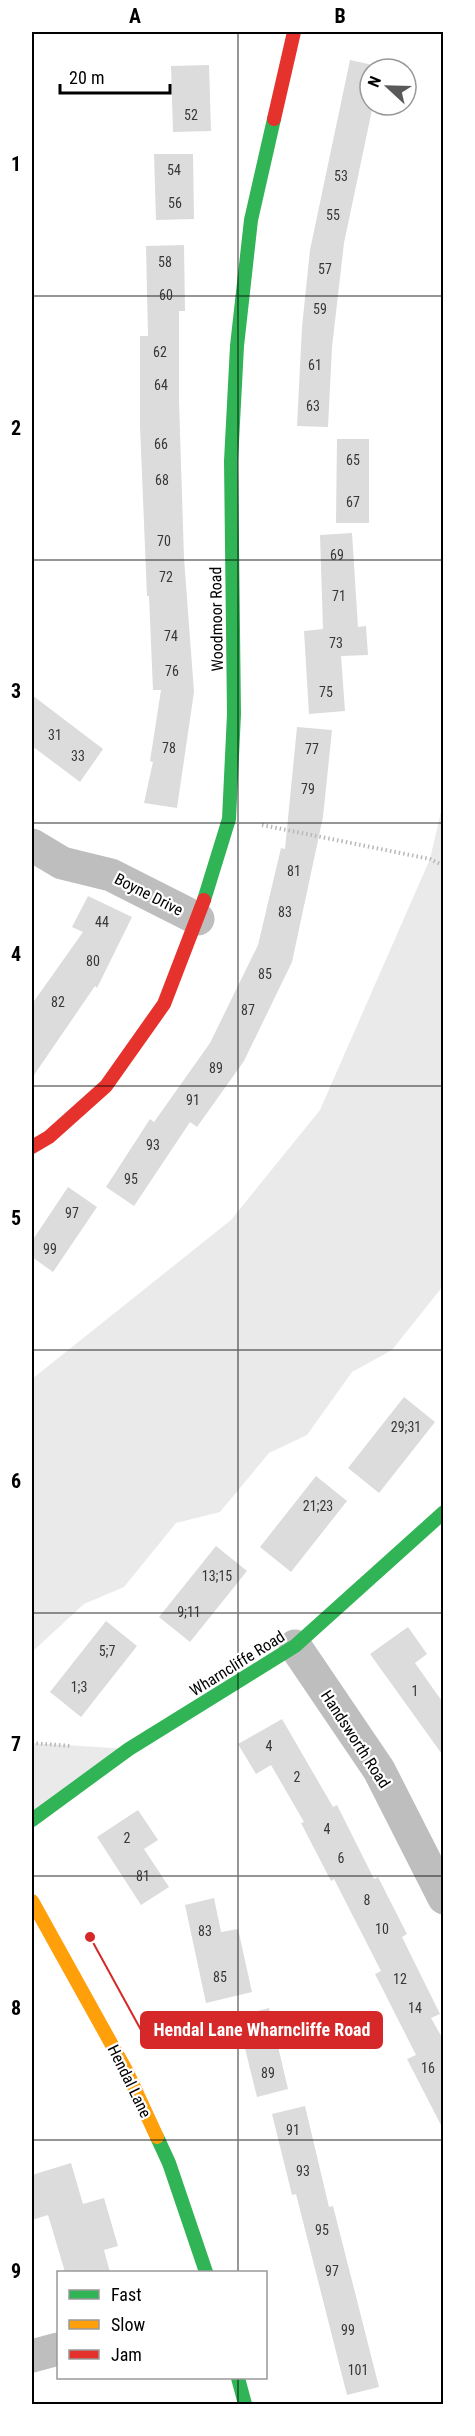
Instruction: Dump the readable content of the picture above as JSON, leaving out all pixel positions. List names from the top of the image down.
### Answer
{
  "streets": {
    "street": [
      "Woodmoor Road",
      "Boyne Drive",
      "Wharncliffe Road",
      "Handsworth Road",
      "Hendal Lane"
    ]
  },
  "crossings": [
    ["Woodmoor Road", "Boyne Drive"],
    ["Wharncliffe Road", "Handsworth Road"]
  ],
  "places": ["Hendal Lane Wharncliffe Road"],
  "house_numbers": [
    "52",
    "54",
    "53",
    "56",
    "55",
    "58",
    "57",
    "60",
    "59",
    "62",
    "61",
    "64",
    "63",
    "66",
    "65",
    "68",
    "67",
    "70",
    "69",
    "72",
    "71",
    "74",
    "73",
    "76",
    "75",
    "31",
    "78",
    "77",
    "33",
    "79",
    "81",
    "83",
    "44",
    "80",
    "85",
    "82",
    "87",
    "89",
    "91",
    "93",
    "95",
    "97",
    "99",
    "29;31",
    "21;23",
    "13;15",
    "9;11",
    "5;7",
    "1;3",
    "1",
    "4",
    "2",
    "4",
    "2",
    "6",
    "81",
    "8",
    "10",
    "83",
    "85",
    "12",
    "14",
    "16",
    "89",
    "91",
    "93",
    "95",
    "97",
    "99",
    "101"
  ],
  "legend": ["Fast", "Slow", "Jam"],
  "scale_bar": "20 m",
  "north": "left",
  "grid": {
    "columns": ["A", "B"],
    "rows": [
      "1",
      "2",
      "3",
      "4",
      "5",
      "6",
      "7",
      "8",
      "9"
    ]
  }
}
